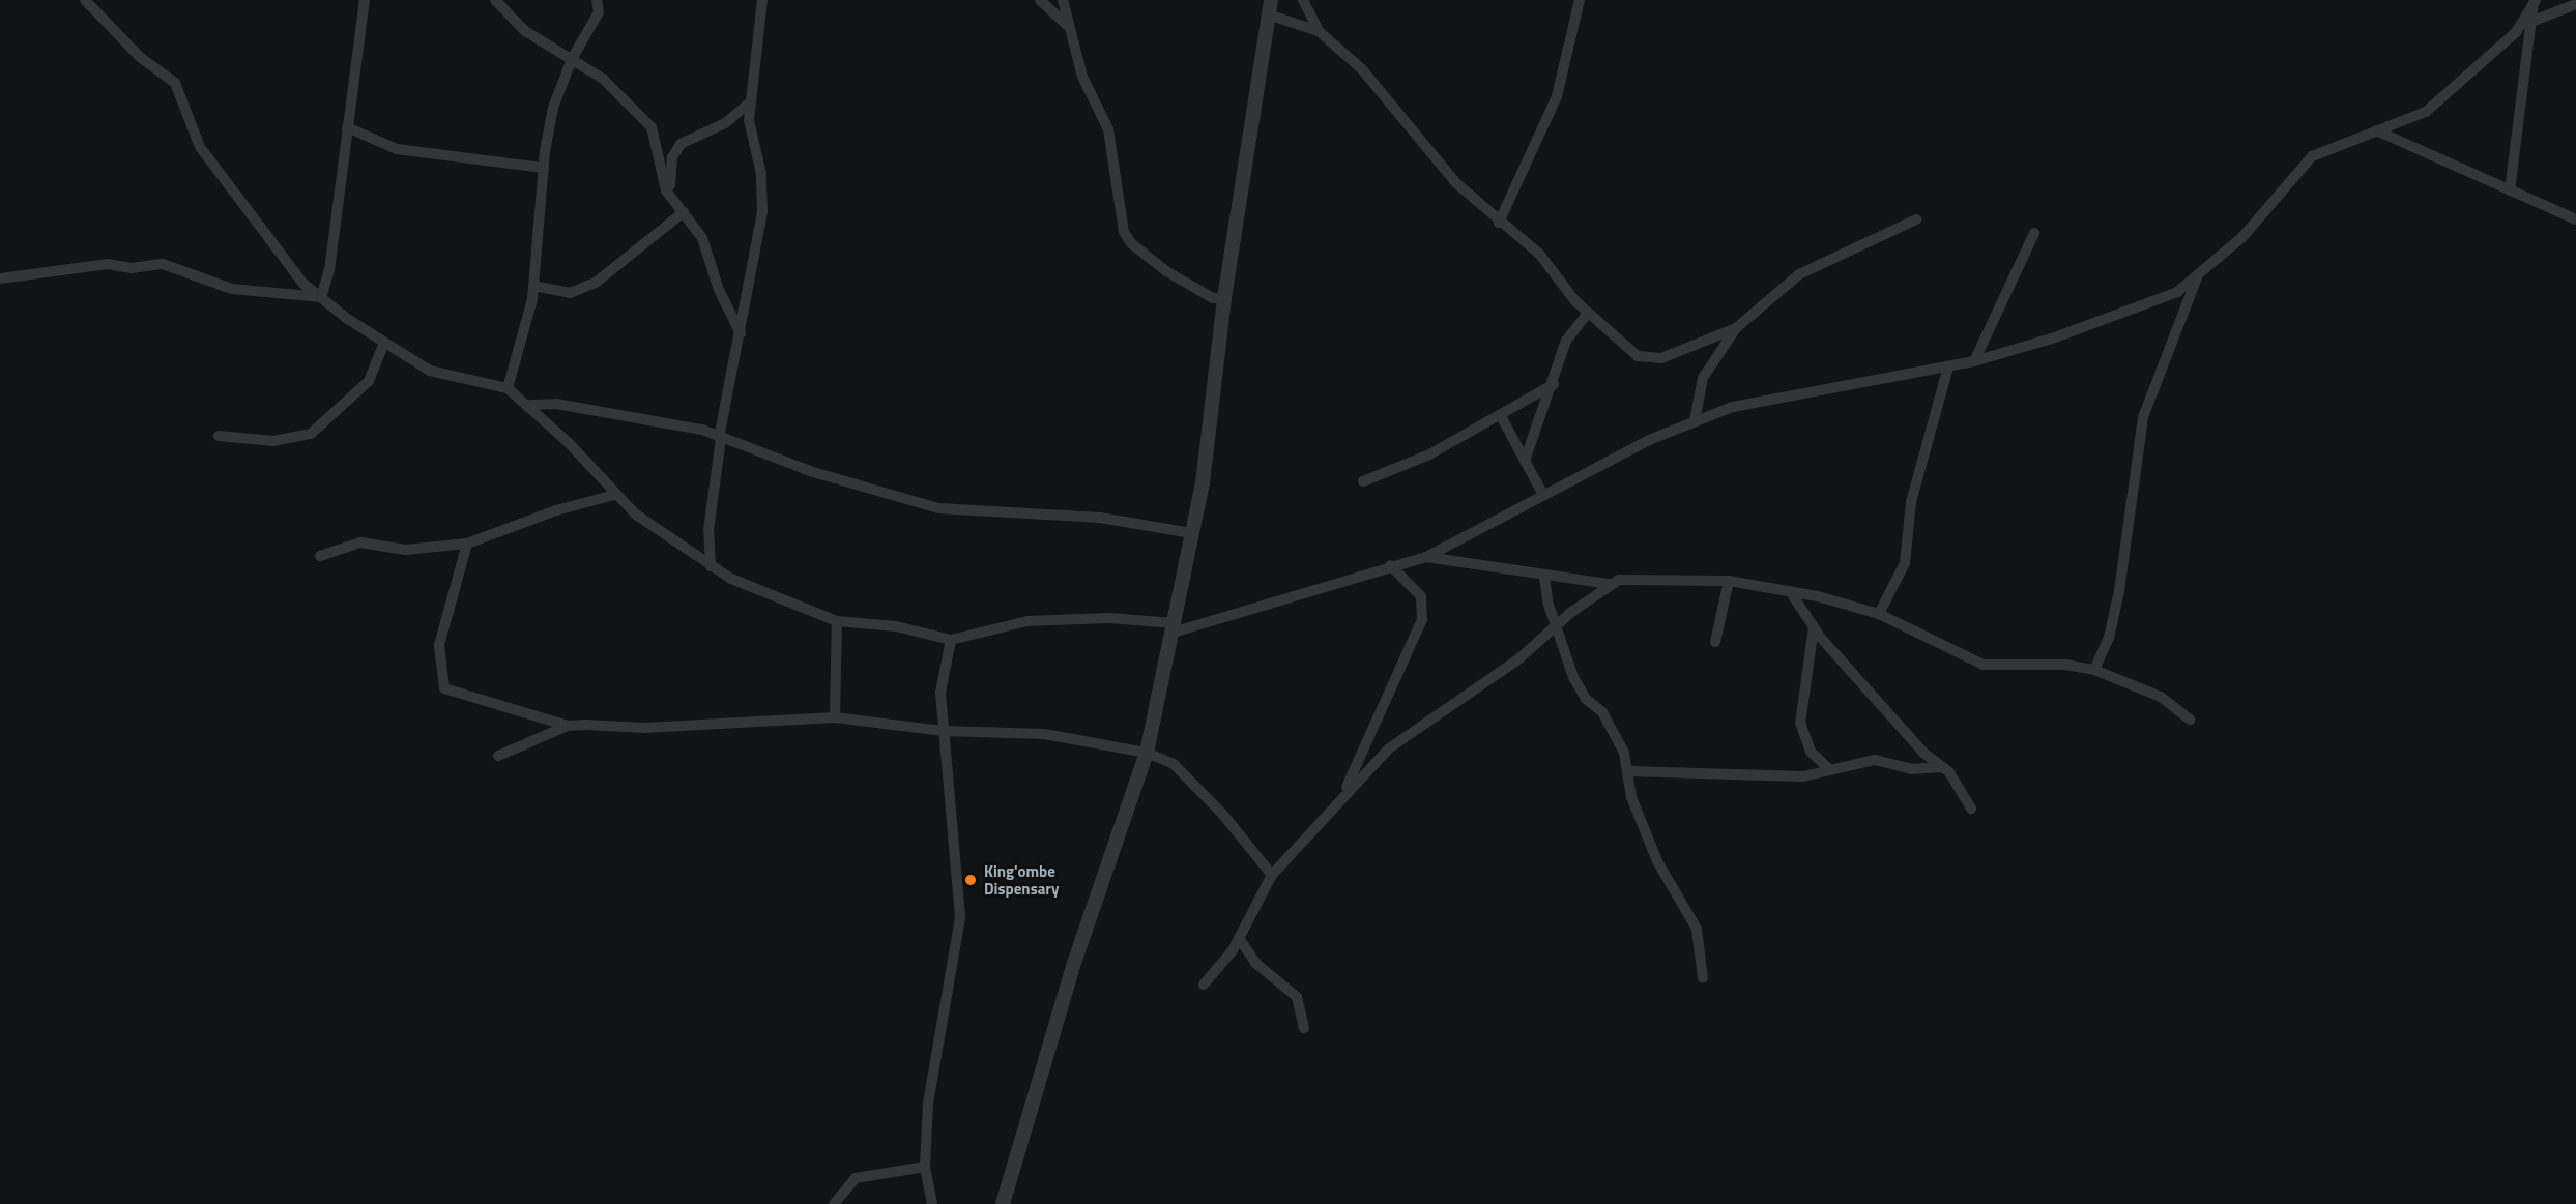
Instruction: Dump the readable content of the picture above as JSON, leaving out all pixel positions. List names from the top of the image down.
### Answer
{
  "places": ["King'ombe Dispensary"]
}
